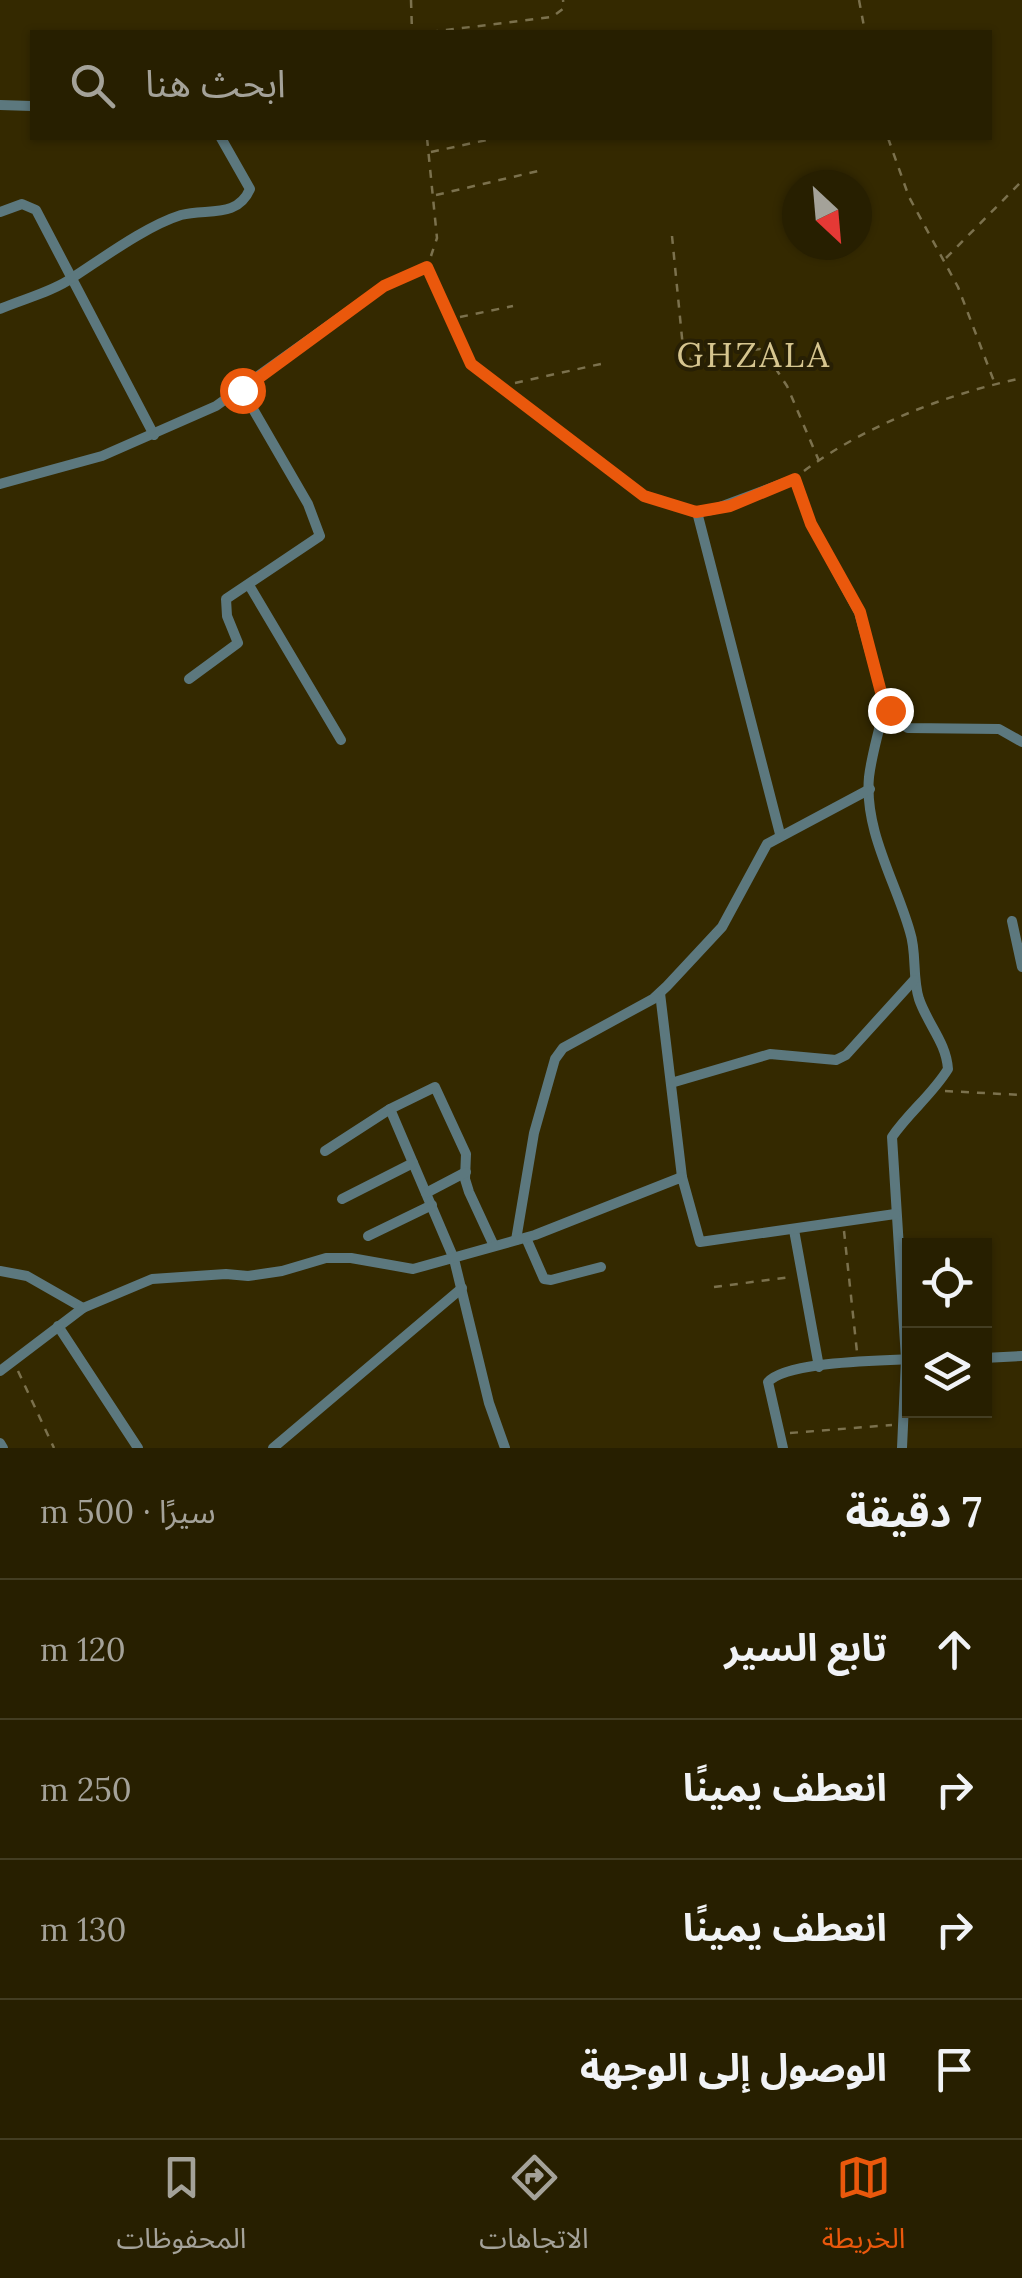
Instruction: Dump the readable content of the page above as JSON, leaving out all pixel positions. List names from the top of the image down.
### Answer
{
  "districts": ["GHZALA"],
  "north": "bottom right",
  "page": {
    "search": "ابحث هنا",
    "heading": ["7 دقيقة", "سيرًا · 500 m"],
    "list": [
      ["تابع السير", "120 m"],
      ["انعطف يمينًا", "250 m"],
      ["انعطف يمينًا", "130 m"],
      "الوصول إلى الوجهة"
    ],
    "nav": ["الخريطة", "الاتجاهات", "المحفوظات"]
  }
}
